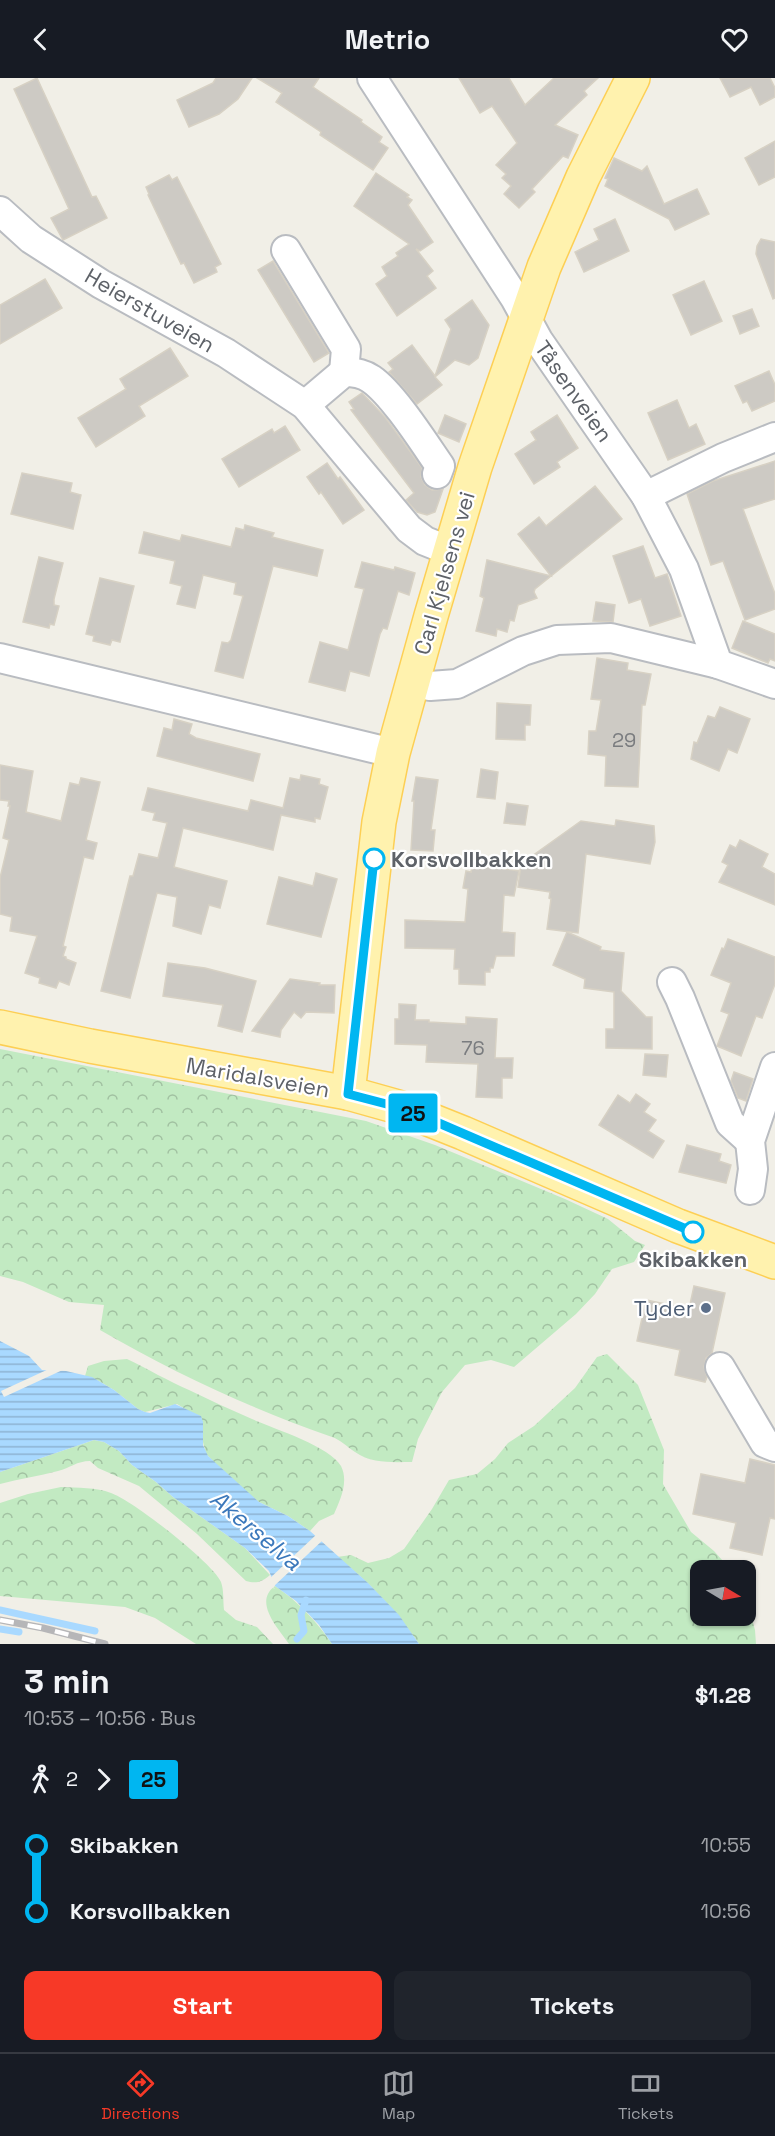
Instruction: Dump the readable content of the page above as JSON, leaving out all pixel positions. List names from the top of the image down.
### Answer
{
  "streets": {
    "main road": ["Carl Kjelsens vei", "Maridalsveien"],
    "street": ["Heierstuveien", "Tåsenveien"]
  },
  "crossings": [
    ["Heierstuveien", "Carl Kjelsens vei"],
    ["Tåsenveien", "Carl Kjelsens vei"],
    ["Carl Kjelsens vei", "Maridalsveien"]
  ],
  "water": ["Akerselva"],
  "places": ["Korsvollbakken", "Skibakken", "Tyder"],
  "lines": ["bus line 25"],
  "house_numbers": ["29", "76"],
  "north": "right",
  "page": {
    "header": "Metrio",
    "on_map": "25",
    "heading": ["3 min", "10:53 – 10:56 · Bus", "$1.28"],
    "legs": ["2", "25"],
    "list": [
      {
        "name": "Skibakken",
        "value": "10:55"
      },
      {
        "name": "Korsvollbakken",
        "value": "10:56"
      }
    ],
    "buttons": ["Start", "Tickets"],
    "tabs": ["Directions", "Map", "Tickets"]
  }
}
